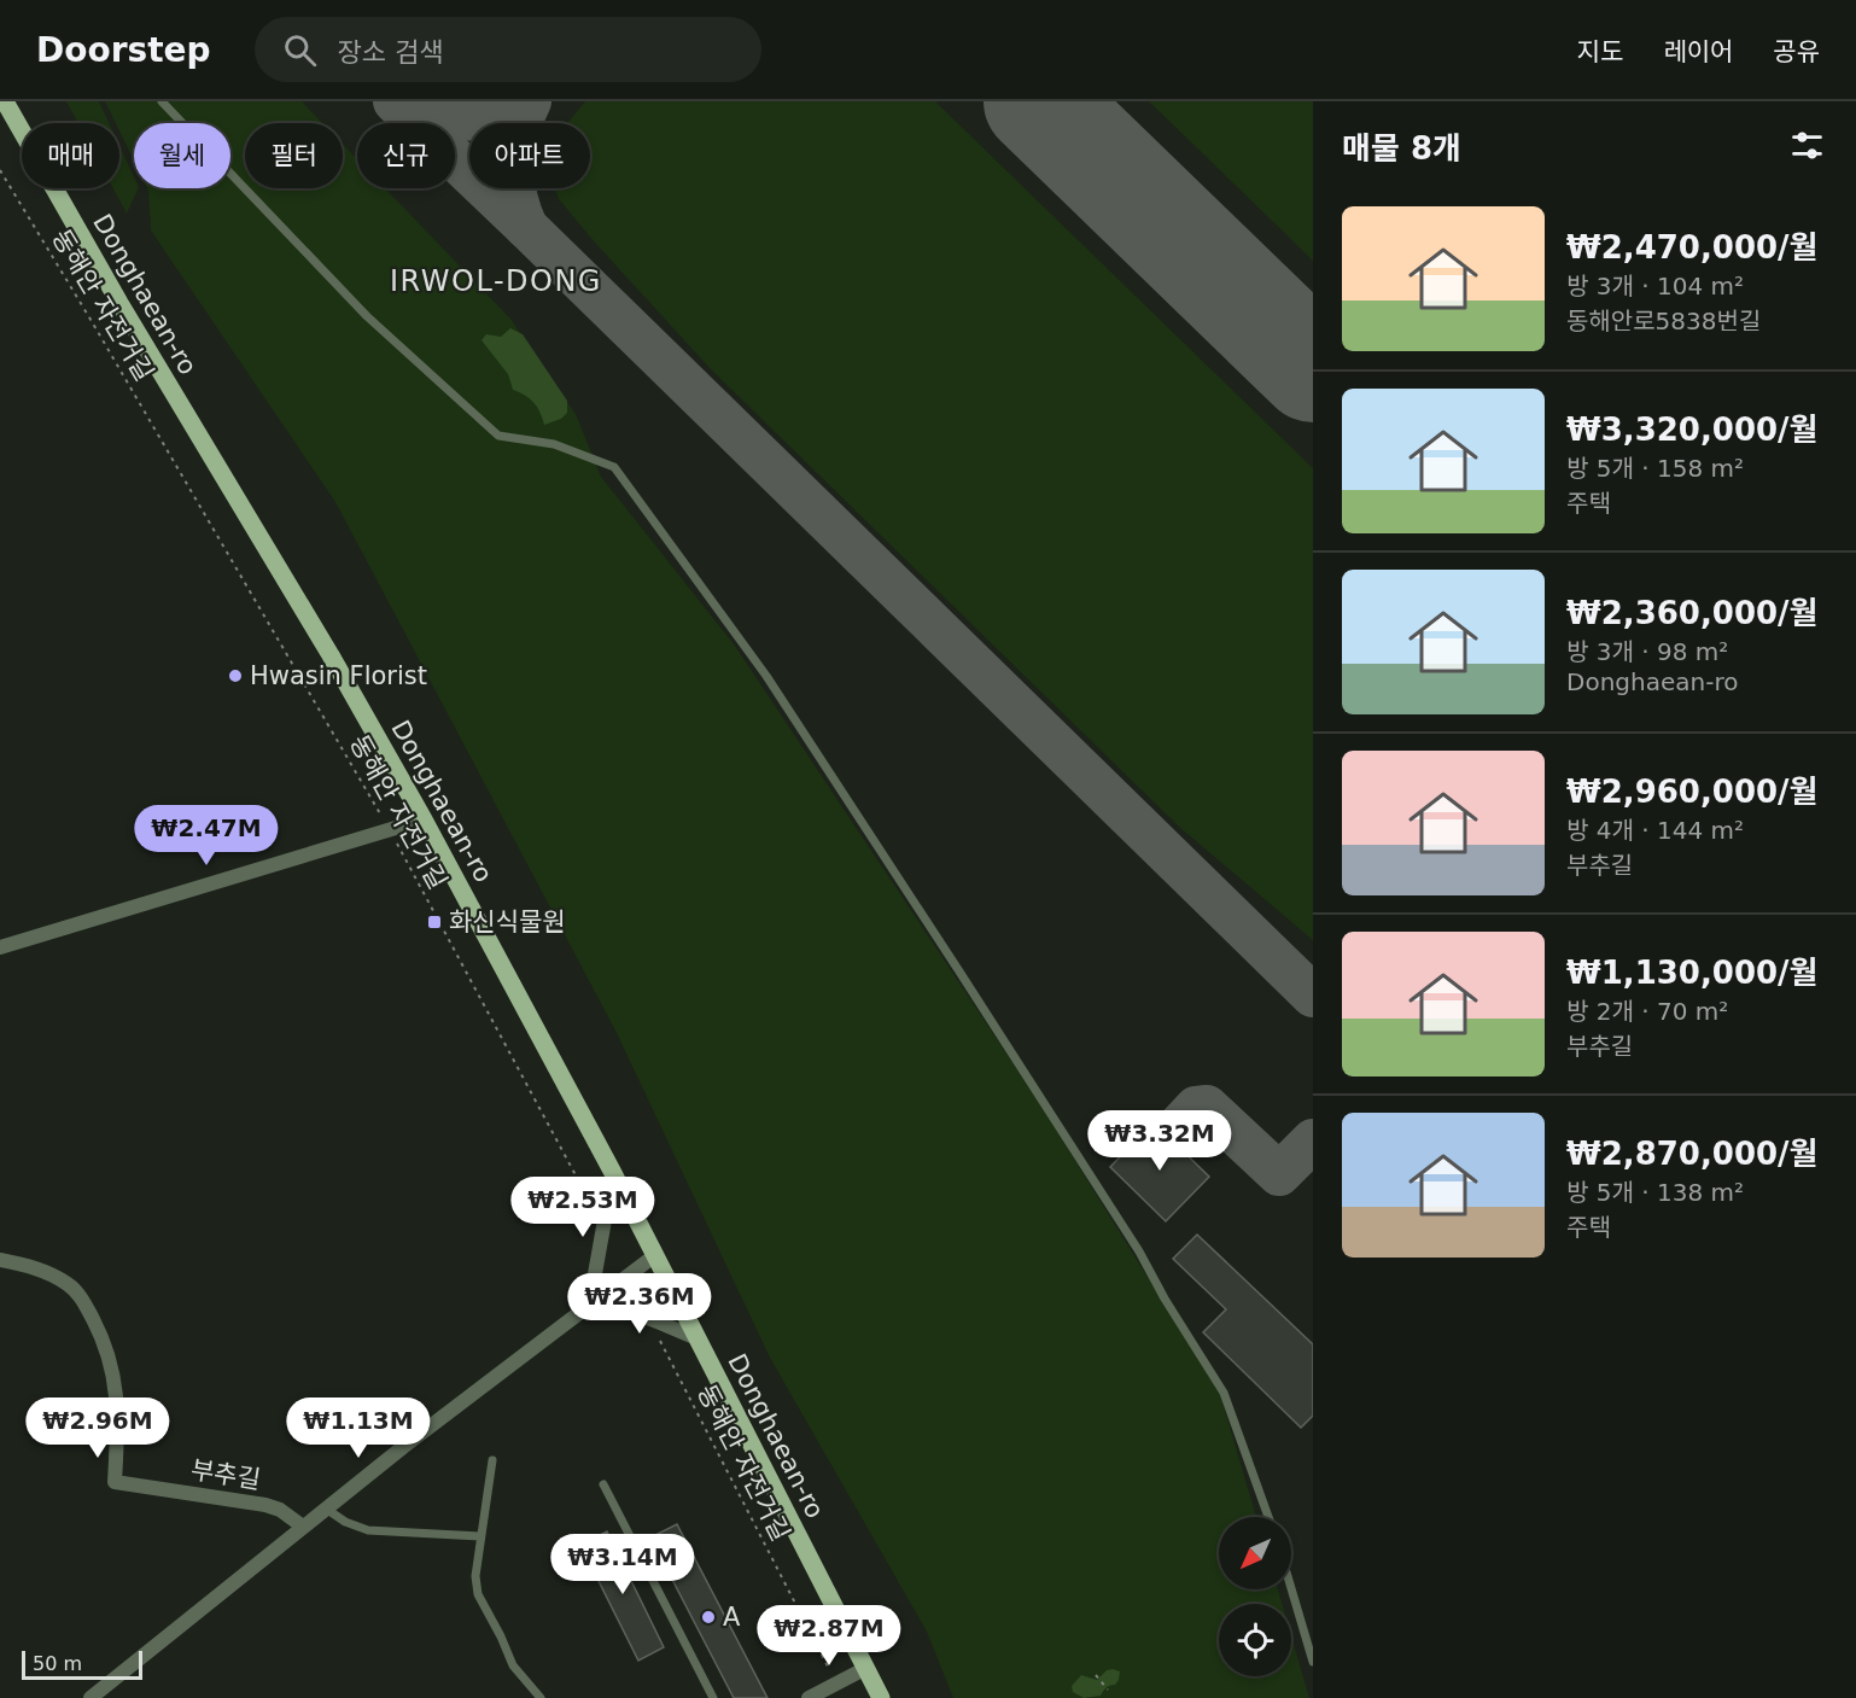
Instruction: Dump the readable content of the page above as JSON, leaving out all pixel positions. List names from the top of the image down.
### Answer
{
  "streets": {
    "main road": ["Donghaean-ro"],
    "street": ["부추길"],
    "path": ["동해안 자전거길"]
  },
  "districts": ["IRWOL-DONG"],
  "places": {
    "other": ["Hwasin Florist", "A"],
    "transit": ["화신식물원"]
  },
  "scale_bar": "50 m",
  "north": "bottom left",
  "page": {
    "header": "Doorstep",
    "search": "장소 검색",
    "nav": ["지도", "레이어", "공유"],
    "heading": "매물 8개",
    "chip": [
      "매매",
      "월세",
      "필터",
      "신규",
      "아파트"
    ],
    "list": [
      {
        "name": "₩2,470,000/월",
        "note": "방 3개 · 104 m² · 동해안로5838번길"
      },
      {
        "name": "₩3,320,000/월",
        "note": "방 5개 · 158 m² · 주택"
      },
      {
        "name": "₩2,360,000/월",
        "note": "방 3개 · 98 m² · Donghaean-ro"
      },
      {
        "name": "₩2,960,000/월",
        "note": "방 4개 · 144 m² · 부추길"
      },
      {
        "name": "₩1,130,000/월",
        "note": "방 2개 · 70 m² · 부추길"
      },
      {
        "name": "₩2,870,000/월",
        "note": "방 5개 · 138 m² · 주택"
      }
    ],
    "price": [
      "₩2.47M",
      "₩3.32M",
      "₩2.53M",
      "₩2.36M",
      "₩2.96M",
      "₩1.13M",
      "₩3.14M",
      "₩2.87M"
    ],
    "scale": "50 m"
  }
}
